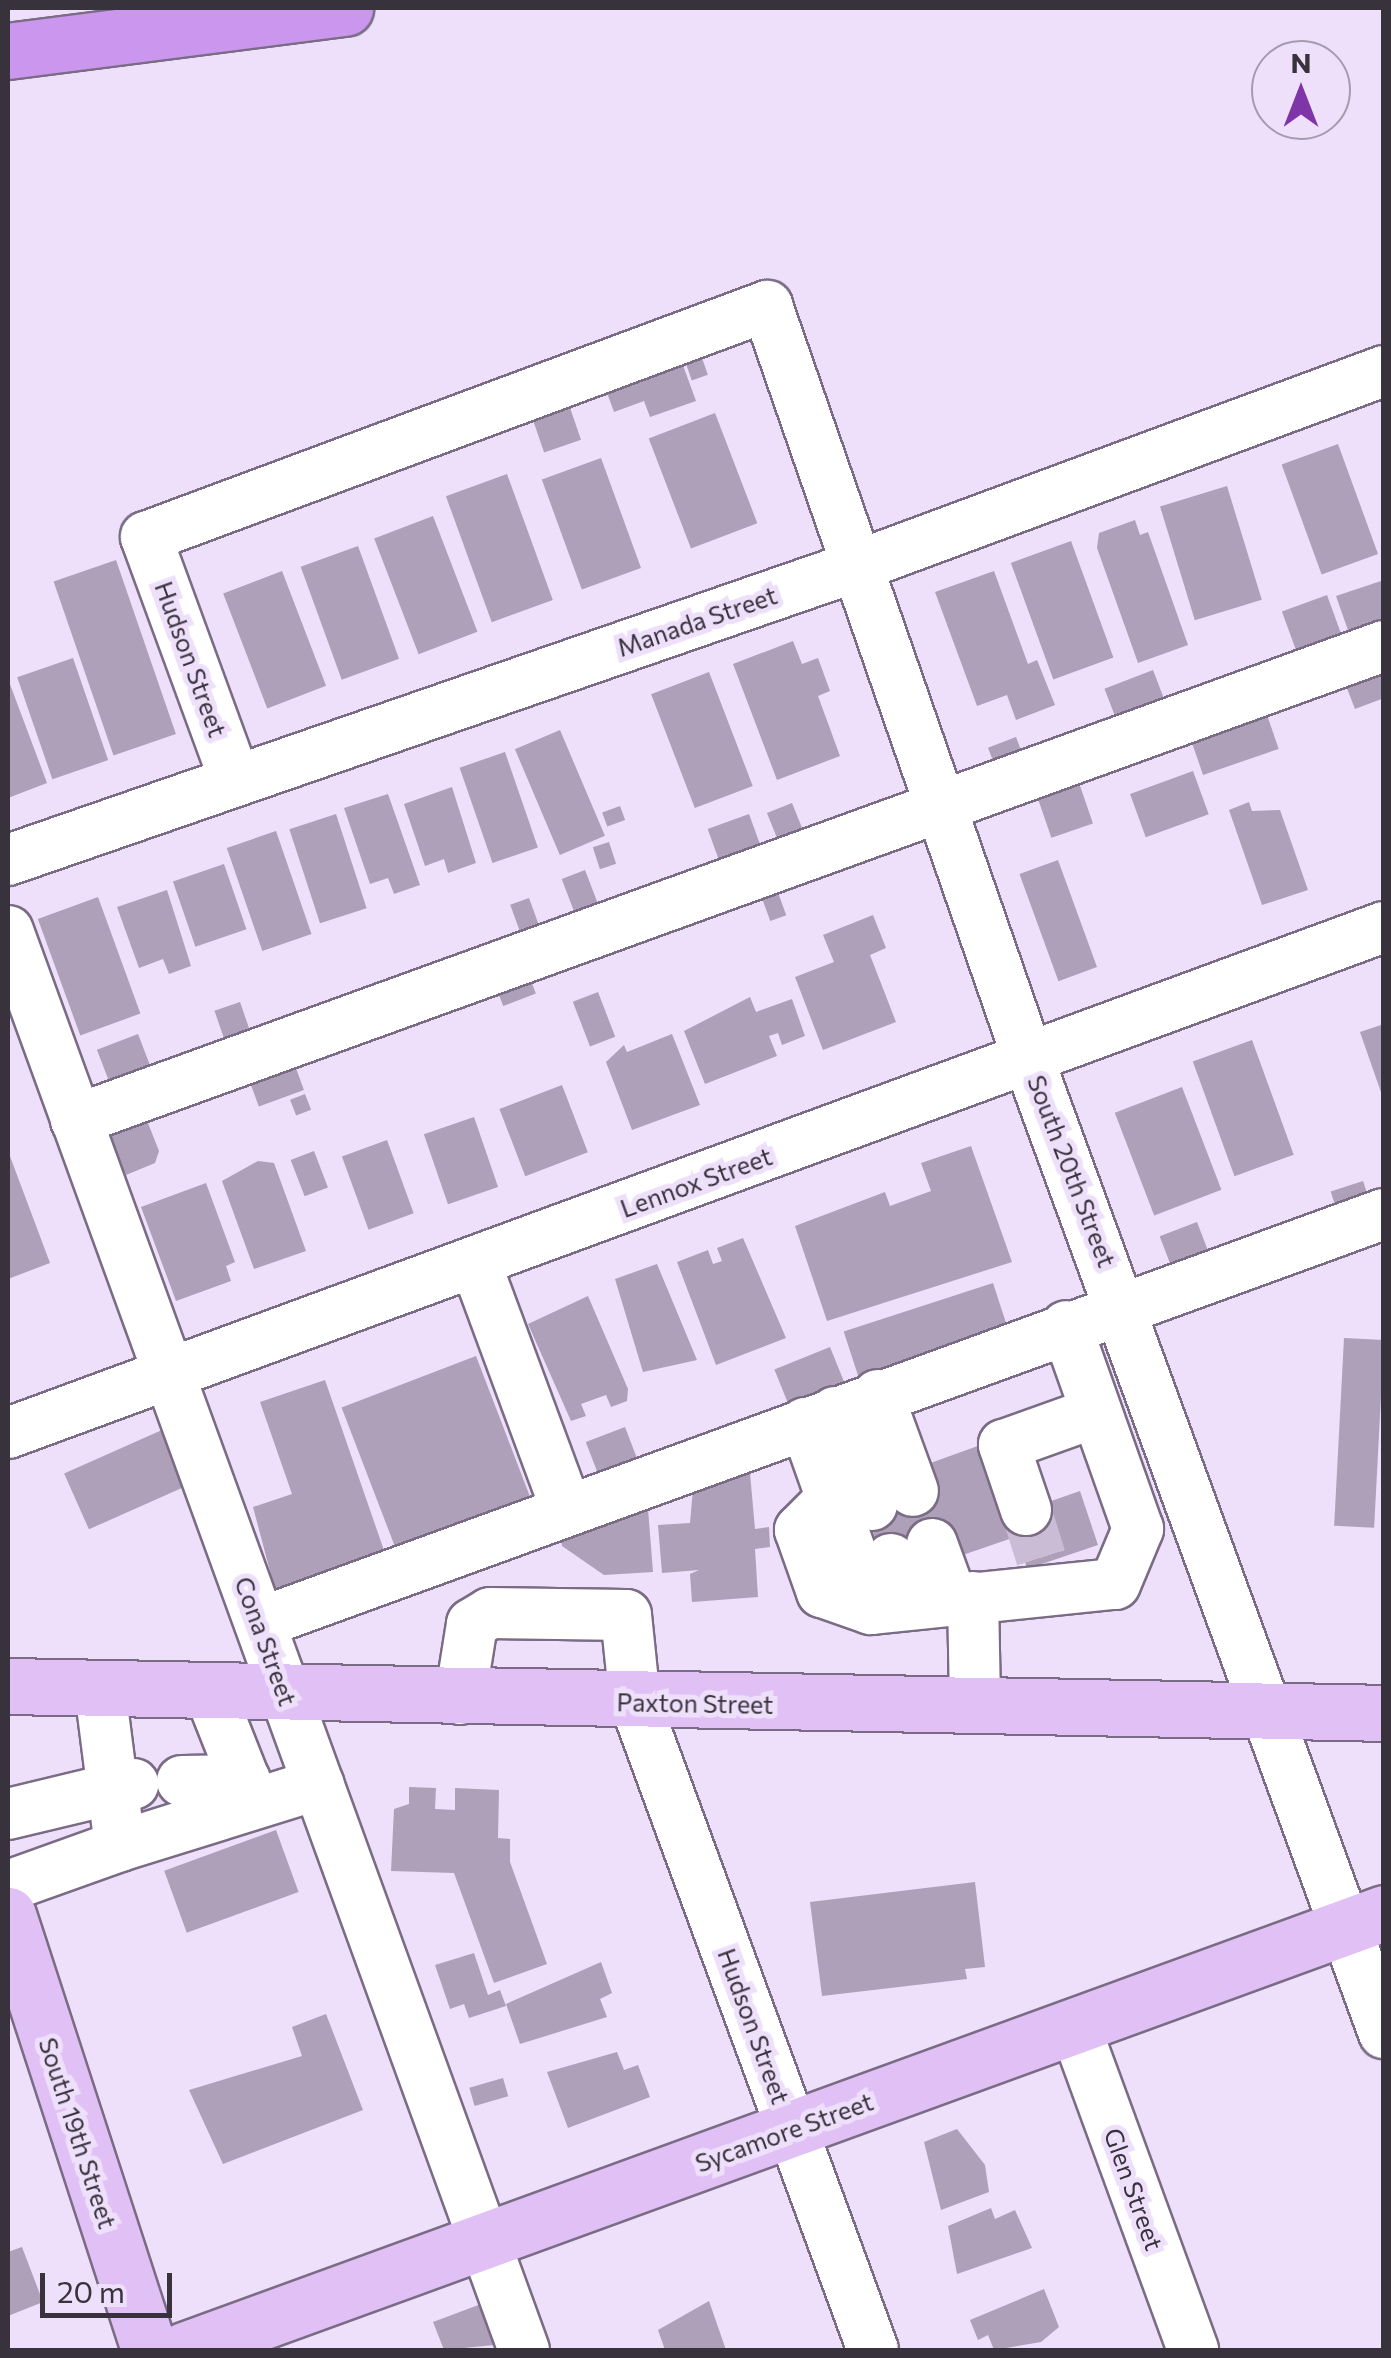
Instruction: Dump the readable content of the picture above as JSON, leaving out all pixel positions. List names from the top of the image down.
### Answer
{
  "streets": {
    "main road": ["Paxton Street", "Sycamore Street", "South 19th Street"],
    "street": [
      "Manada Street",
      "Hudson Street",
      "South 20th Street",
      "Lennox Street",
      "Cona Street",
      "Glen Street"
    ]
  },
  "crossings": [
    ["Manada Street", "Hudson Street"],
    ["Manada Street", "South 20th Street"],
    ["Hudson Street", "South 20th Street"],
    ["Hudson Street", "Paxton Street"],
    ["Hudson Street", "Sycamore Street"],
    ["South 20th Street", "Lennox Street"],
    ["South 20th Street", "Paxton Street"],
    ["South 20th Street", "Sycamore Street"],
    ["Lennox Street", "Cona Street"],
    ["Cona Street", "Paxton Street"],
    ["Cona Street", "Sycamore Street"],
    ["Sycamore Street", "Glen Street"]
  ],
  "scale_bar": "20 m",
  "north": "top"
}
